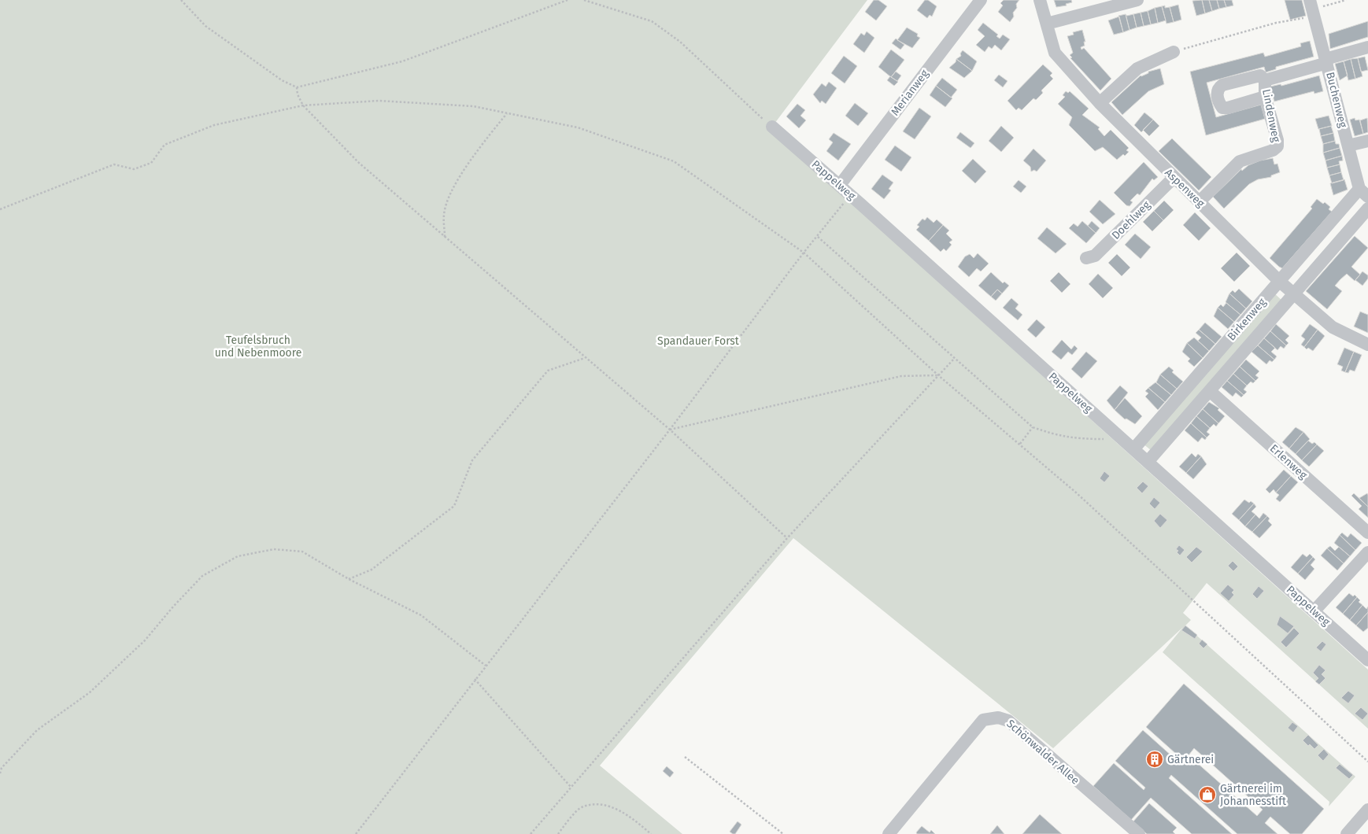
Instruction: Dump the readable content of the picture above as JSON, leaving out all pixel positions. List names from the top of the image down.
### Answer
{
  "streets": {
    "street": [
      "Merianweg",
      "Buchenweg",
      "Lindenweg",
      "Pappelweg",
      "Aspenweg",
      "Doehlweg",
      "Birkenweg",
      "Erlenweg",
      "Schönwalder Allee"
    ]
  },
  "crossings": [
    ["Merianweg", "Pappelweg"],
    ["Buchenweg", "Birkenweg"],
    ["Lindenweg", "Aspenweg"],
    ["Pappelweg", "Birkenweg"],
    ["Aspenweg", "Doehlweg"],
    ["Aspenweg", "Birkenweg"],
    ["Birkenweg", "Erlenweg"]
  ],
  "parks": ["Teufelsbruch und Nebenmoore", "Spandauer Forst"],
  "places": {
    "building": ["Gärtnerei"],
    "shop": ["Gärtnerei im Johannesstift"]
  }
}
